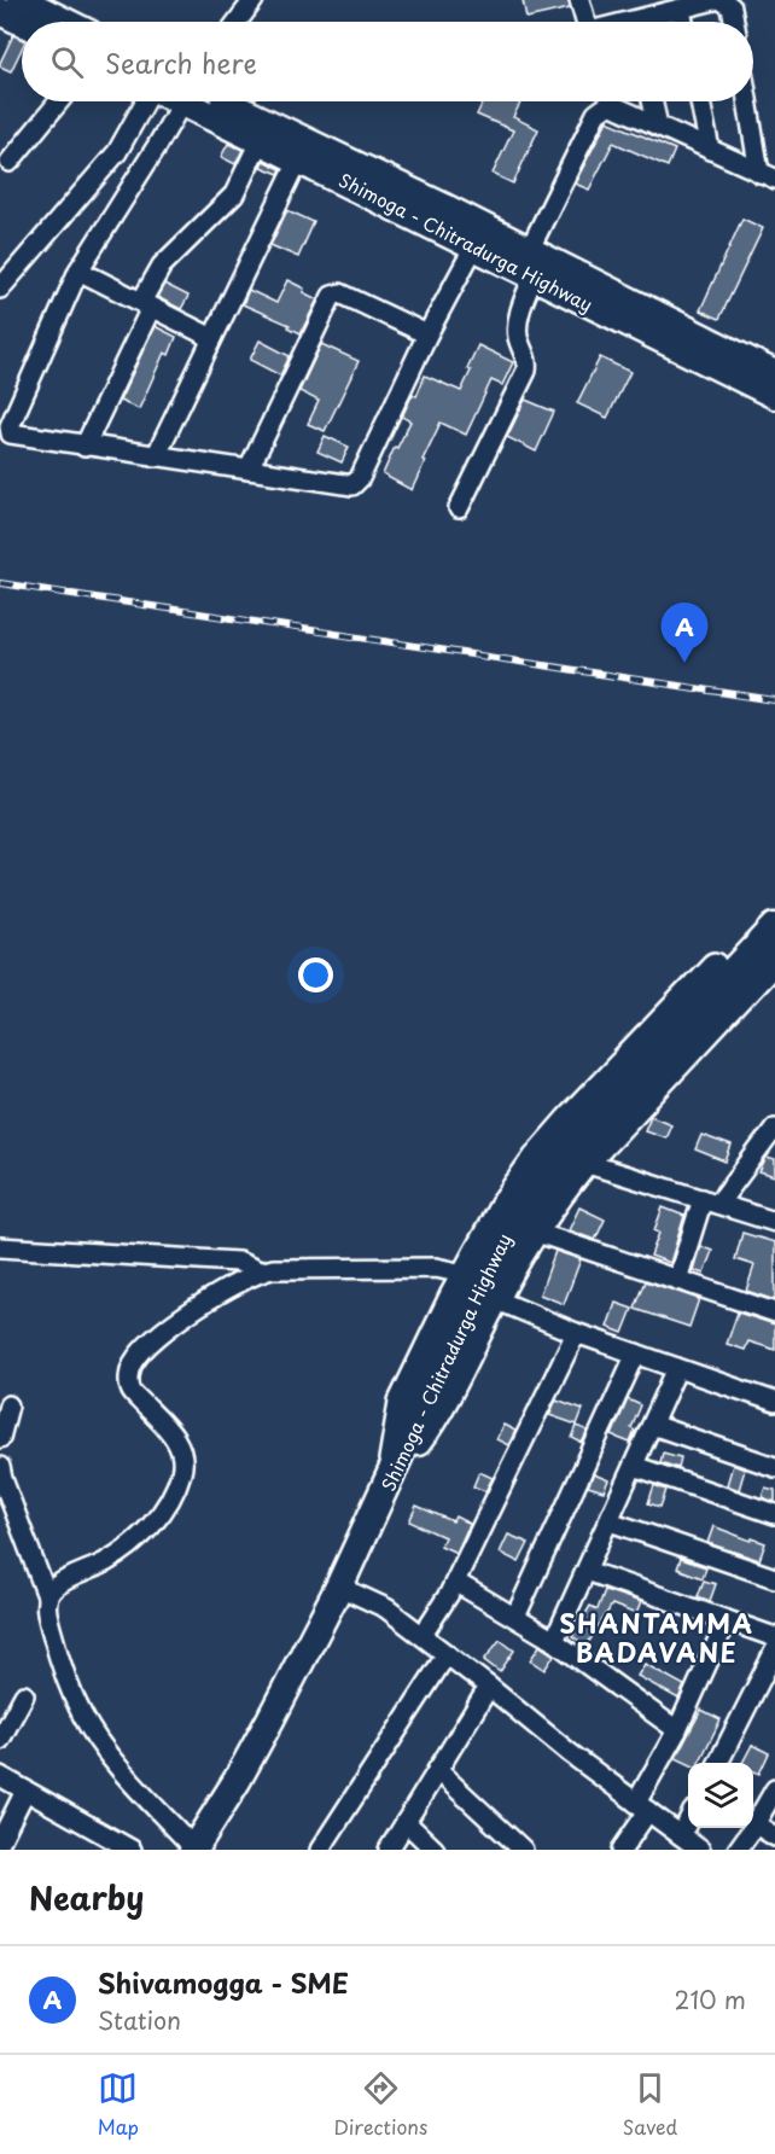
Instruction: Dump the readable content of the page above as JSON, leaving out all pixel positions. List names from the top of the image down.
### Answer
{
  "streets": {
    "main road": ["Shimoga - Chitradurga Highway"]
  },
  "districts": ["SHANTAMMA BADAVANE"],
  "page": {
    "search": "Search here",
    "pins": "A",
    "heading": "Nearby",
    "list": [
      {
        "mark": "A",
        "name": "Shivamogga - SME",
        "note": "Station",
        "value": "210 m"
      }
    ],
    "nav": ["Map", "Directions", "Saved"]
  }
}
